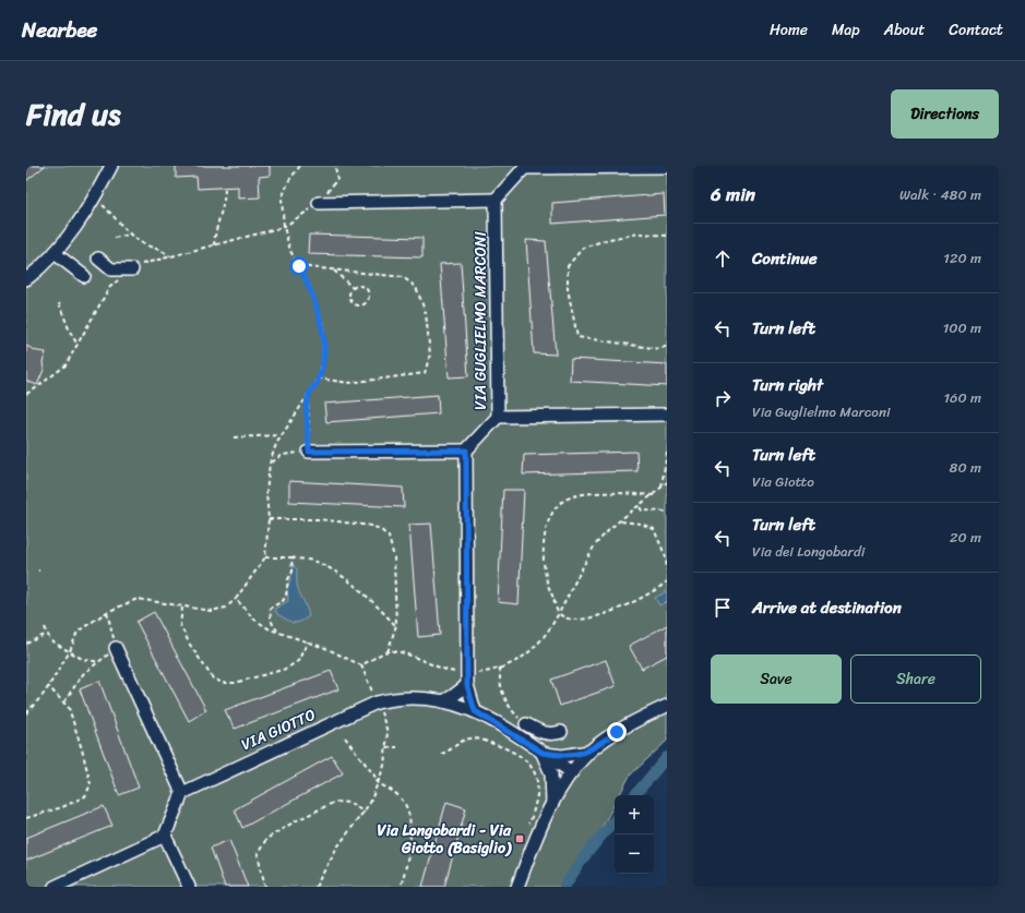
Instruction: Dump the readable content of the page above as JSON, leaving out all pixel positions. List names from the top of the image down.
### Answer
{
  "streets": {
    "street": ["VIA GUGLIELMO MARCONI", "VIA GIOTTO"]
  },
  "places": {
    "transit": ["Via Longobardi - Via Giotto (Basiglio)"]
  },
  "page": {
    "header": "Nearbee",
    "nav": [
      "Home",
      "Map",
      "About",
      "Contact"
    ],
    "title": "Find us",
    "buttons": [
      "Directions",
      ["Save", "Share"]
    ],
    "heading": ["6 min", "Walk · 480 m"],
    "list": [
      ["Continue", "120 m"],
      ["Turn left", "100 m"],
      ["Turn right", "Via Guglielmo Marconi", "160 m"],
      ["Turn left", "Via Giotto", "80 m"],
      ["Turn left", "Via dei Longobardi", "20 m"],
      "Arrive at destination"
    ],
    "map_buttons": ["+", "−"]
  }
}
